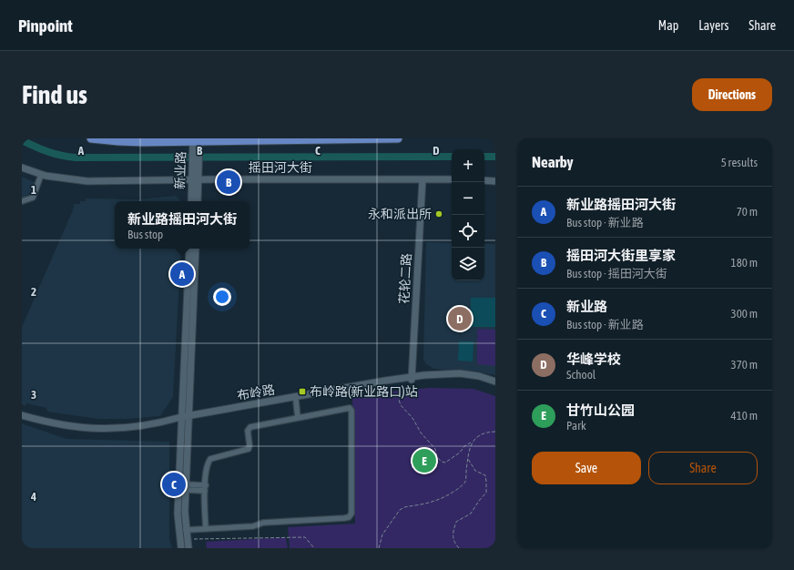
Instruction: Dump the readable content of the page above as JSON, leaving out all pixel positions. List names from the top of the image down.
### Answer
{
  "streets": {
    "street": [
      "摇田河大街",
      "新业路",
      "花轮二路",
      "布岭路"
    ]
  },
  "crossings": [
    ["摇田河大街", "新业路"],
    ["摇田河大街", "花轮二路"],
    ["花轮二路", "布岭路"]
  ],
  "places": {
    "other": ["永和派出所"],
    "transit": ["布岭路(新业路口)站"]
  },
  "page": {
    "header": "Pinpoint",
    "nav": ["Map", "Layers", "Share"],
    "buttons": [
      "Directions",
      ["Save", "Share"]
    ],
    "title": "Find us",
    "heading": ["Nearby", "5 results"],
    "map_buttons": ["+", "−"],
    "pins": [
      "B",
      "A",
      "D",
      "E",
      "C"
    ],
    "list": [
      {
        "mark": "A",
        "name": "新业路摇田河大街",
        "note": "Bus stop · 新业路",
        "value": "70 m"
      },
      {
        "mark": "B",
        "name": "摇田河大街里享家",
        "note": "Bus stop · 摇田河大街",
        "value": "180 m"
      },
      {
        "mark": "C",
        "name": "新业路",
        "note": "Bus stop · 新业路",
        "value": "300 m"
      },
      {
        "mark": "D",
        "name": "华峰学校",
        "note": "School",
        "value": "370 m"
      },
      {
        "mark": "E",
        "name": "甘竹山公园",
        "note": "Park",
        "value": "410 m"
      }
    ],
    "popup": ["新业路摇田河大街", "Bus stop"]
  },
  "grid": {
    "columns": [
      "A",
      "B",
      "C",
      "D"
    ],
    "rows": [
      "1",
      "2",
      "3",
      "4"
    ]
  }
}
